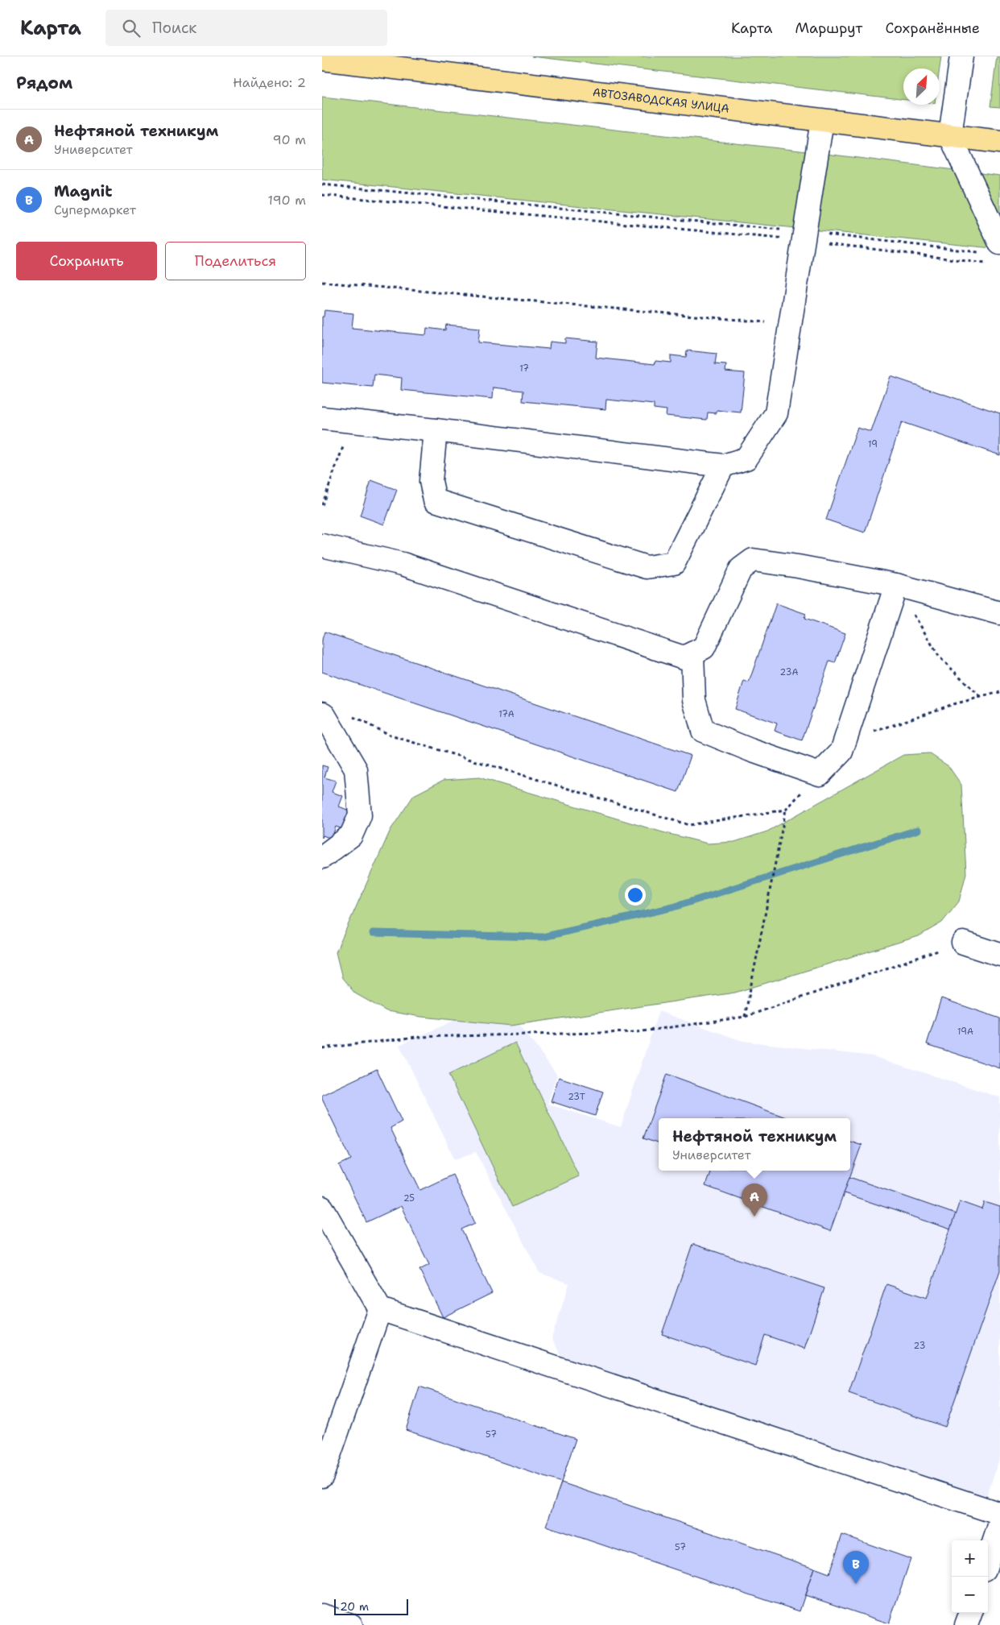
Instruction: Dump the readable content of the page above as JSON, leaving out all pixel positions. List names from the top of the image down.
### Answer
{
  "streets": {
    "main road": ["АВТОЗАВОДСКАЯ УЛИЦА"]
  },
  "house_numbers": [
    "17",
    "19",
    "23А",
    "17А",
    "19А",
    "23Т",
    "25",
    "23",
    "57",
    "57"
  ],
  "scale_bar": "20 m",
  "north": "top right",
  "page": {
    "header": "Карта",
    "search": "Поиск",
    "nav": ["Карта", "Маршрут", "Сохранённые"],
    "heading": ["Рядом", "Найдено: 2"],
    "list": [
      {
        "mark": "A",
        "name": "Нефтяной техникум",
        "note": "Университет",
        "value": "90 m"
      },
      {
        "mark": "B",
        "name": "Magnit",
        "note": "Супермаркет",
        "value": "190 m"
      }
    ],
    "buttons": ["Сохранить", "Поделиться"],
    "popup": ["Нефтяной техникум", "Университет"],
    "pins": ["A", "B"],
    "map_buttons": ["+", "−"],
    "scale": "20 m"
  }
}
